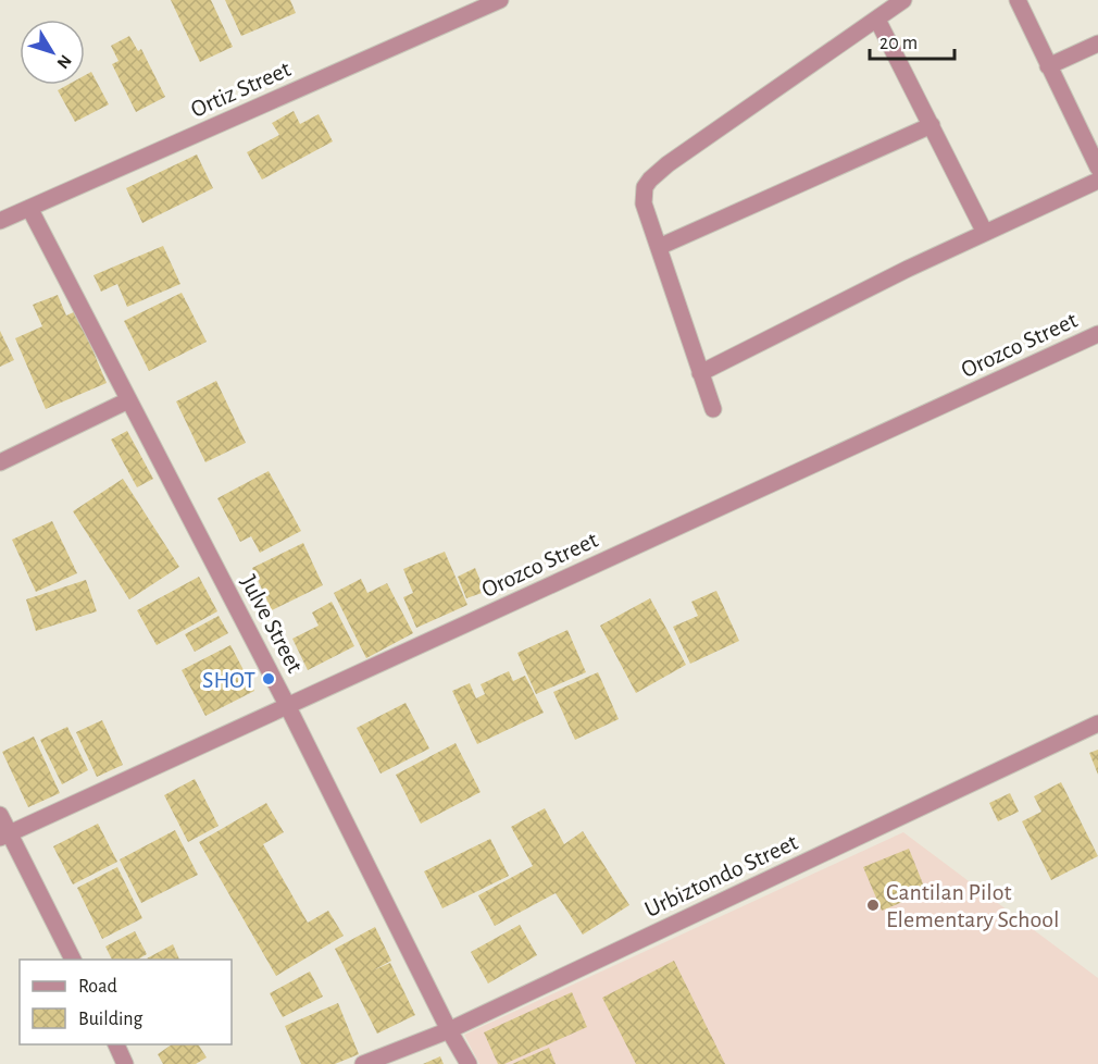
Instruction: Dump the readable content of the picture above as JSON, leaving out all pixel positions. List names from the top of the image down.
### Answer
{
  "streets": {
    "street": [
      "Ortiz Street",
      "Orozco Street",
      "Julve Street",
      "Urbiztondo Street"
    ]
  },
  "crossings": [
    ["Ortiz Street", "Julve Street"],
    ["Orozco Street", "Julve Street"],
    ["Julve Street", "Urbiztondo Street"]
  ],
  "places": ["SHOT", "Cantilan Pilot Elementary School"],
  "legend": ["Road", "Building"],
  "scale_bar": "20 m",
  "north": "bottom right"
}
